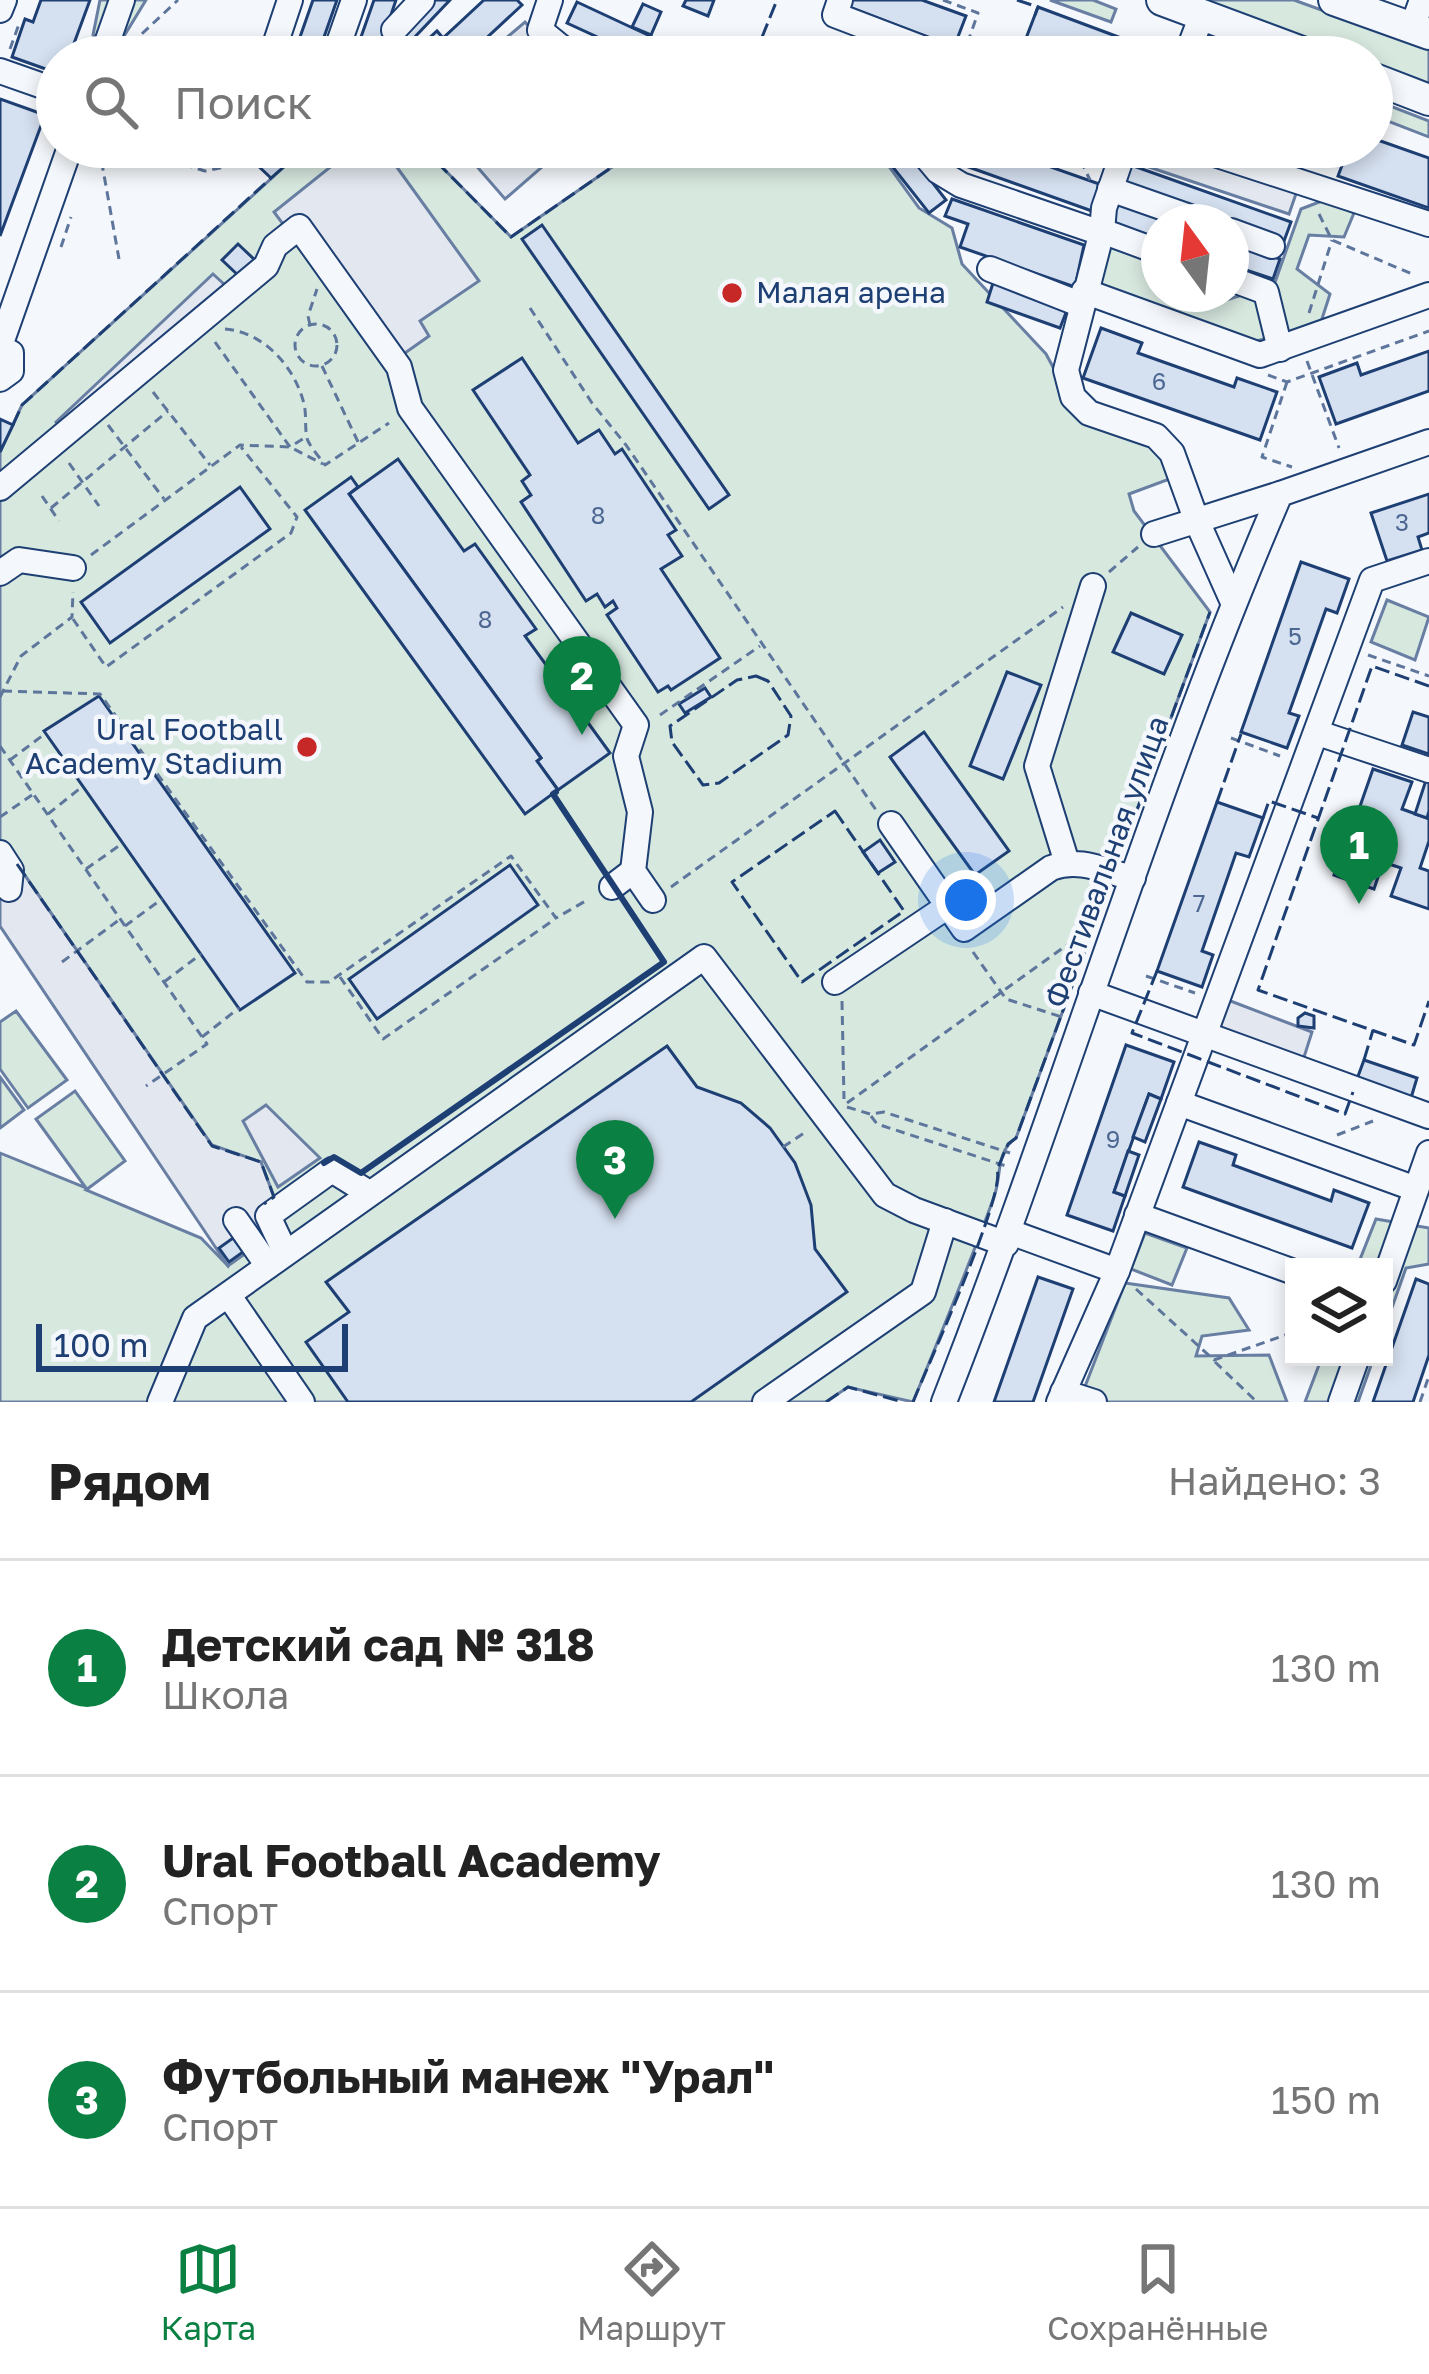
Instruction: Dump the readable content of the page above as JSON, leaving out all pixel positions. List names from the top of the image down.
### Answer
{
  "streets": {
    "street": ["Фестивальная улица"]
  },
  "places": ["Малая арена", "Ural Football Academy Stadium"],
  "house_numbers": [
    "6",
    "8",
    "3",
    "8",
    "5",
    "7",
    "9"
  ],
  "scale_bar": "100 m",
  "north": "top",
  "page": {
    "search": "Поиск",
    "pins": ["2", "1", "3"],
    "scale": "100 m",
    "heading": ["Рядом", "Найдено: 3"],
    "list": [
      {
        "mark": "1",
        "name": "Детский сад № 318",
        "note": "Школа",
        "value": "130 m"
      },
      {
        "mark": "2",
        "name": "Ural Football Academy",
        "note": "Спорт",
        "value": "130 m"
      },
      {
        "mark": "3",
        "name": "Футбольный манеж \"Урал\"",
        "note": "Спорт",
        "value": "150 m"
      }
    ],
    "nav": ["Карта", "Маршрут", "Сохранённые"]
  }
}
